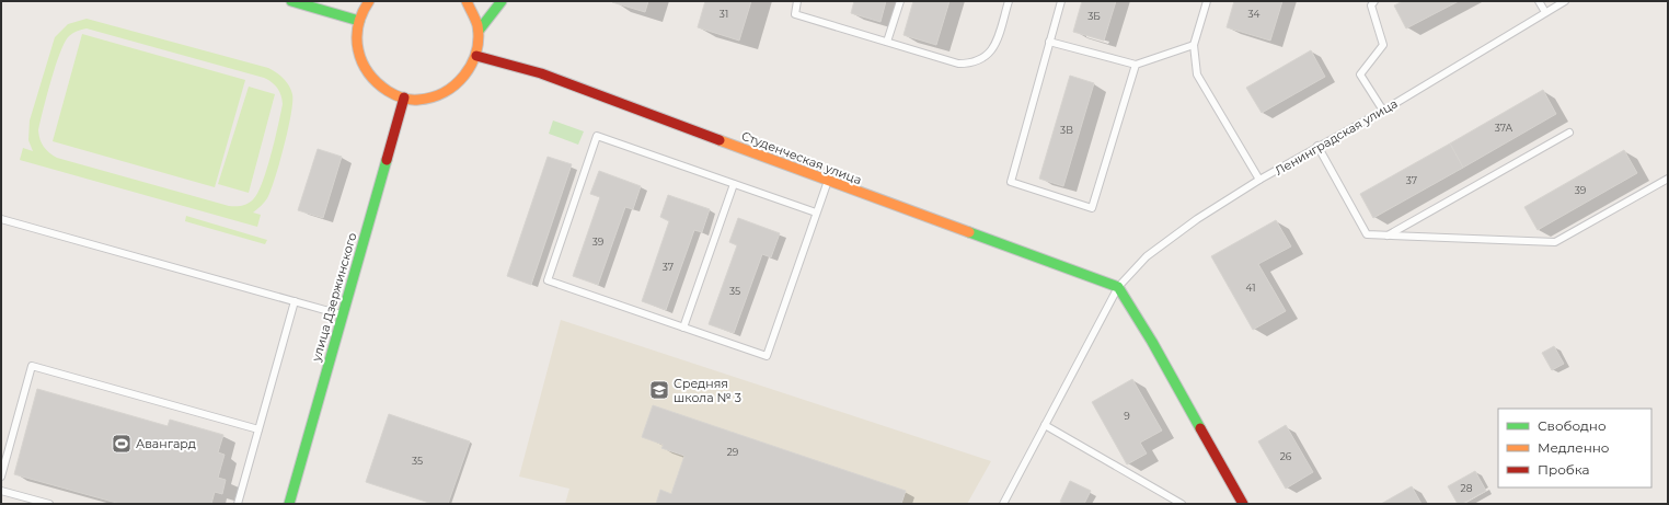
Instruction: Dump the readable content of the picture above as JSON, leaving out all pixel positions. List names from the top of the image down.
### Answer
{
  "streets": {
    "street": ["Студенческая улица", "улица Дзержинского"],
    "lane": ["Ленинградская улица"]
  },
  "crossings": [
    ["Ленинградская улица", "Студенческая улица"]
  ],
  "places": {
    "school or university": ["Средняя школа № 3"],
    "sports": ["Авангард"]
  },
  "house_numbers": [
    "31",
    "34",
    "3Б",
    "37А",
    "3В",
    "37",
    "39",
    "39",
    "37",
    "41",
    "35",
    "9",
    "29",
    "26",
    "35",
    "28"
  ],
  "legend": ["Свободно", "Медленно", "Пробка"]
}
